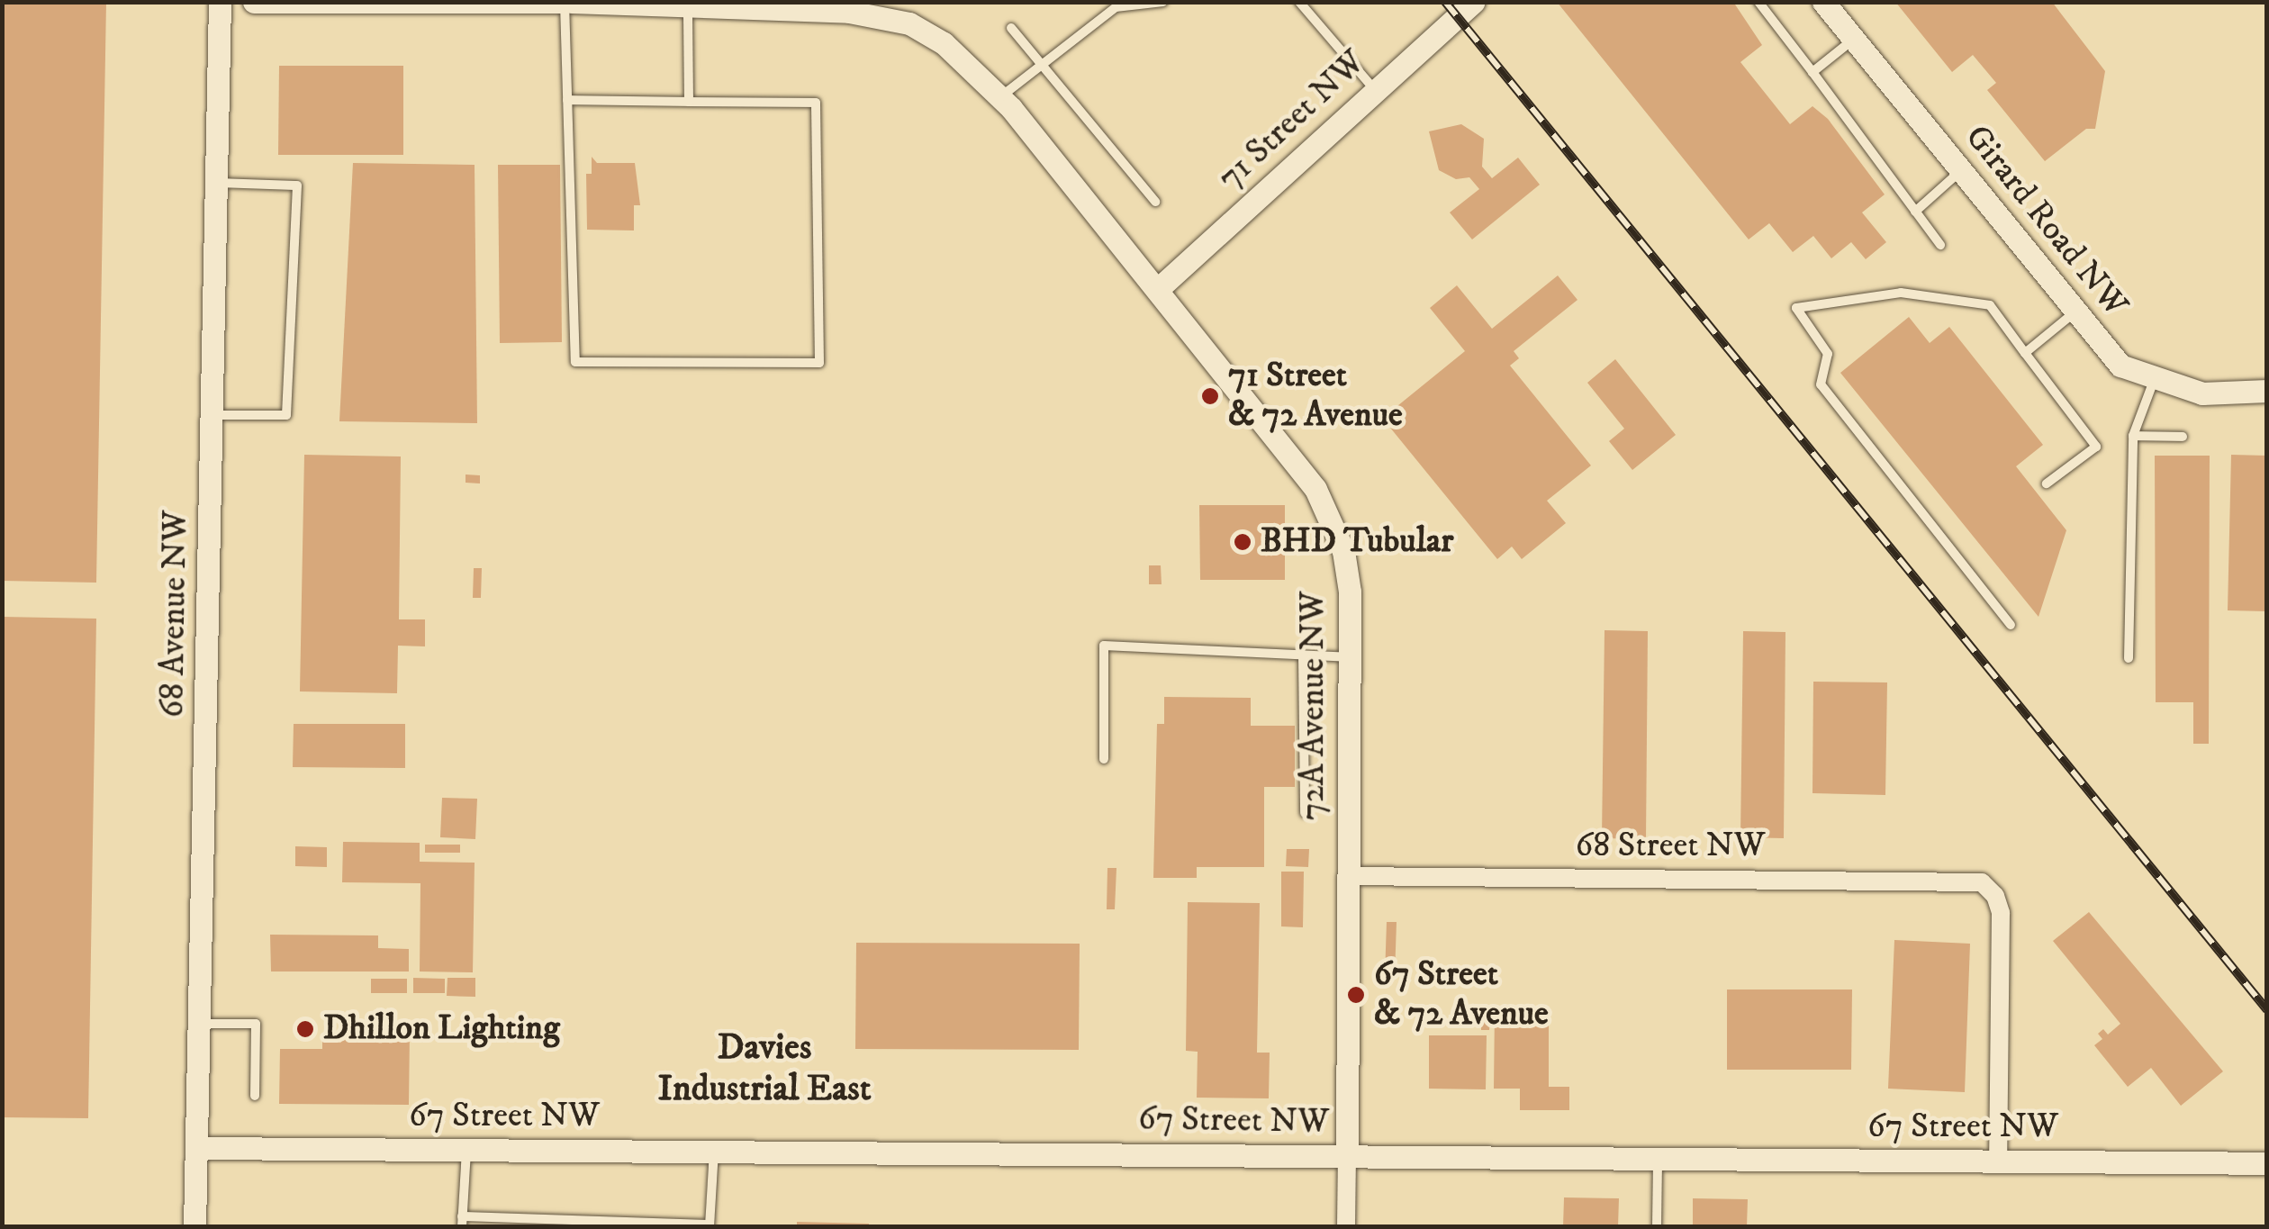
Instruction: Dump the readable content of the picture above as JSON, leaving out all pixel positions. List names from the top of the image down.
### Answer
{
  "streets": {
    "street": [
      "71 Street NW",
      "Girard Road NW",
      "68 Avenue NW",
      "72A Avenue NW",
      "68 Street NW",
      "67 Street NW"
    ]
  },
  "crossings": [
    ["71 Street NW", "72A Avenue NW"],
    ["68 Avenue NW", "67 Street NW"],
    ["72A Avenue NW", "68 Street NW"],
    ["72A Avenue NW", "67 Street NW"],
    ["68 Street NW", "67 Street NW"]
  ],
  "districts": ["Davies Industrial East"],
  "places": [
    "71 Street & 72 Avenue",
    "BHD Tubular",
    "67 Street & 72 Avenue",
    "Dhillon Lighting"
  ]
}
